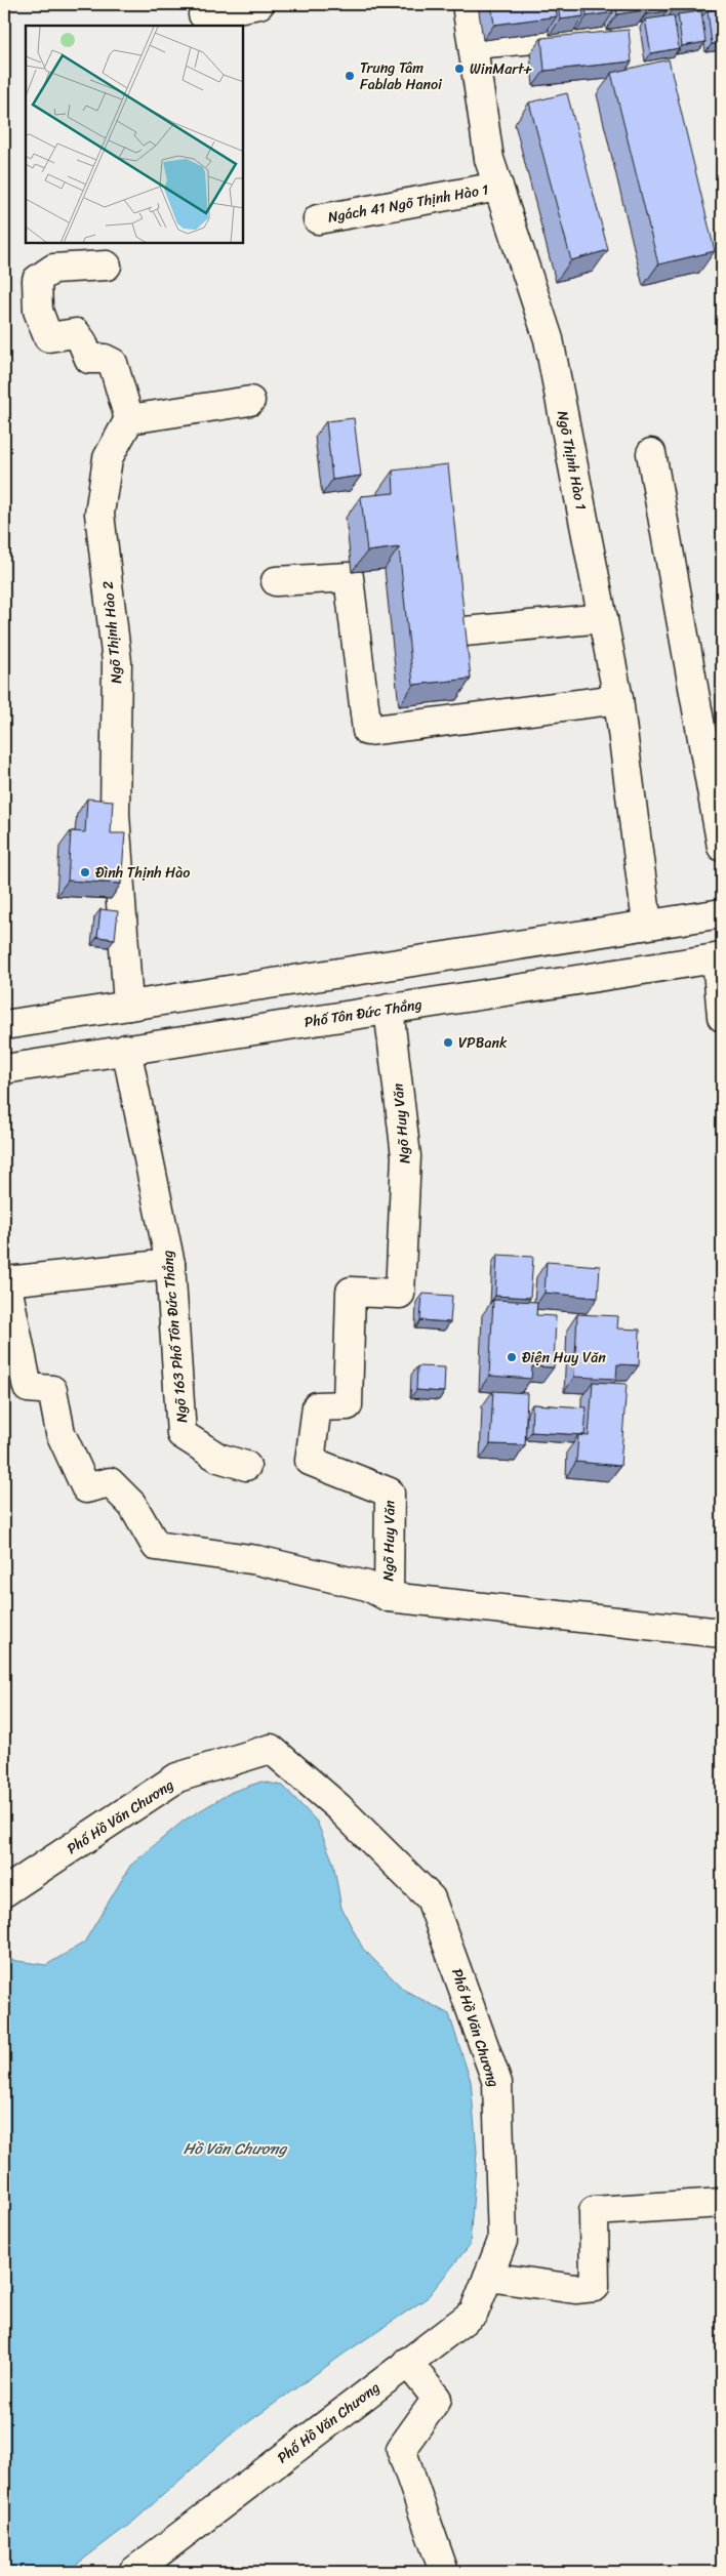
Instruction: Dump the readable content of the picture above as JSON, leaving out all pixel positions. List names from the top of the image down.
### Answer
{
  "streets": {
    "street": [
      "Ngách 41 Ngõ Thịnh Hào 1",
      "Ngõ Thịnh Hào 1",
      "Ngõ Thịnh Hào 2",
      "Phố Tôn Đức Thắng",
      "Ngõ Huy Văn",
      "Ngõ 163 Phố Tôn Đức Thắng",
      "Phố Hồ Văn Chương"
    ]
  },
  "crossings": [
    ["Ngách 41 Ngõ Thịnh Hào 1", "Ngõ Thịnh Hào 1"],
    ["Ngõ Thịnh Hào 1", "Phố Tôn Đức Thắng"],
    ["Phố Tôn Đức Thắng", "Ngõ Huy Văn"],
    ["Phố Tôn Đức Thắng", "Ngõ 163 Phố Tôn Đức Thắng"]
  ],
  "water": ["Hồ Văn Chương"],
  "places": [
    "WinMart+",
    "Trung Tâm Fablab Hanoi",
    "Đình Thịnh Hào",
    "VPBank",
    "Điện Huy Văn"
  ]
}
